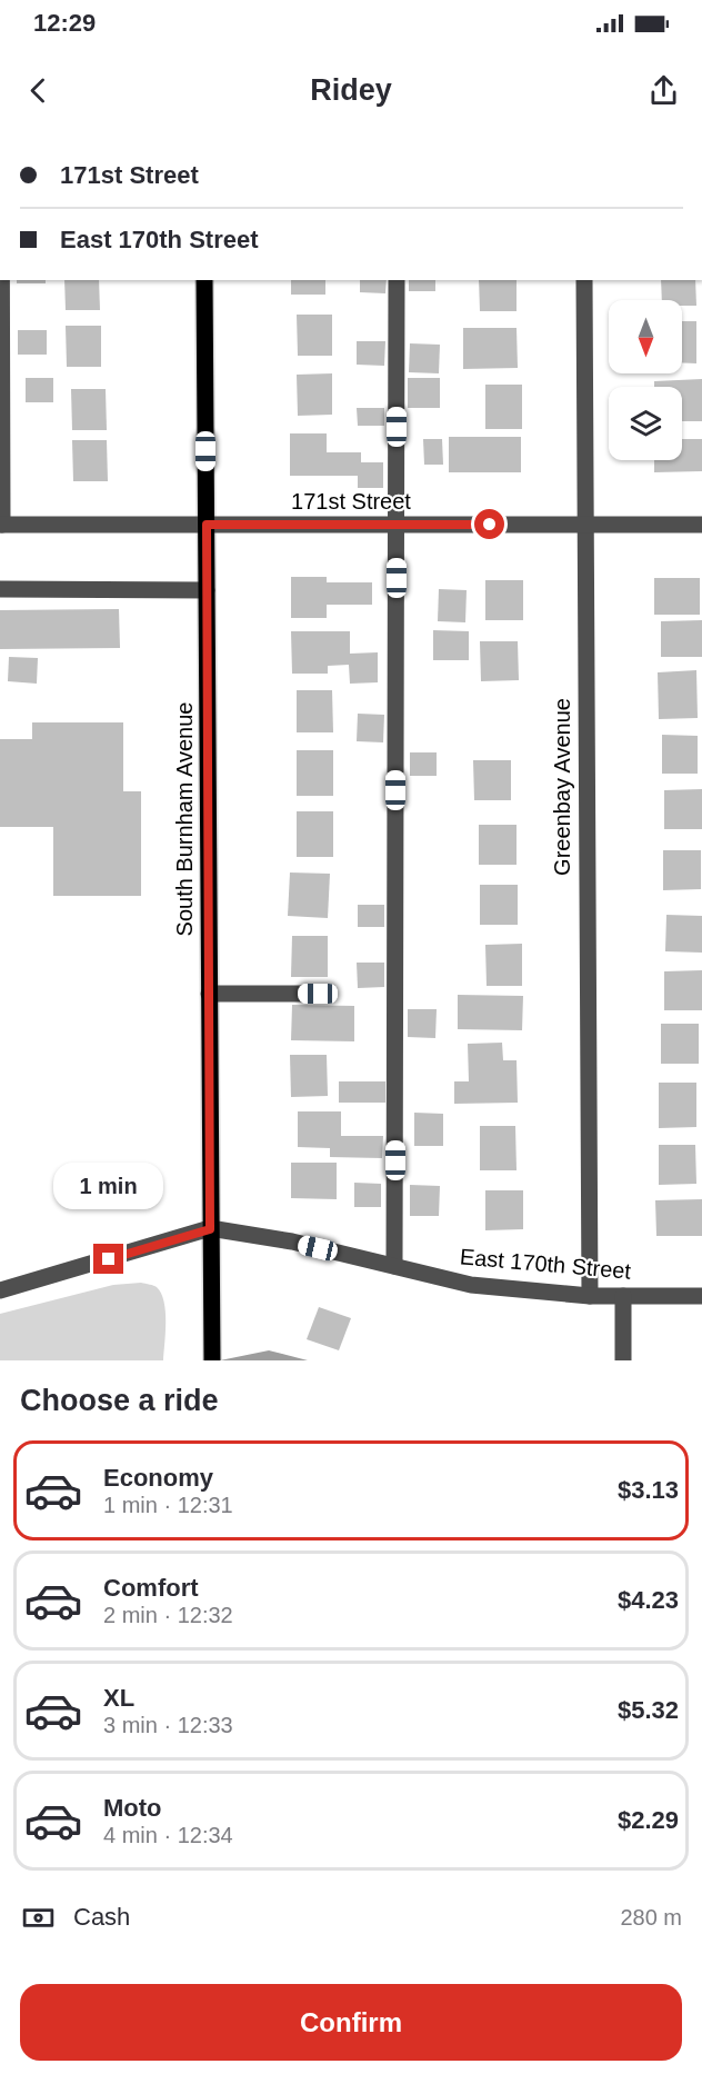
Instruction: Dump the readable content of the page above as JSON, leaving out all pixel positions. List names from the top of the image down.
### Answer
{
  "streets": {
    "main road": ["South Burnham Avenue"],
    "street": ["171st Street", "Greenbay Avenue", "East 170th Street"]
  },
  "crossings": [
    ["171st Street", "Greenbay Avenue"],
    ["171st Street", "South Burnham Avenue"],
    ["Greenbay Avenue", "East 170th Street"],
    ["South Burnham Avenue", "East 170th Street"]
  ],
  "north": "bottom",
  "page": {
    "status": "12:29",
    "header": "Ridey",
    "banner": ["171st Street", "East 170th Street"],
    "bubble": "1 min",
    "heading": "Choose a ride",
    "list": [
      {
        "name": "Economy",
        "note": "1 min · 12:31",
        "value": "$3.13"
      },
      {
        "name": "Comfort",
        "note": "2 min · 12:32",
        "value": "$4.23"
      },
      {
        "name": "XL",
        "note": "3 min · 12:33",
        "value": "$5.32"
      },
      {
        "name": "Moto",
        "note": "4 min · 12:34",
        "value": "$2.29"
      }
    ],
    "pay": ["Cash", "280 m"],
    "buttons": "Confirm"
  }
}
